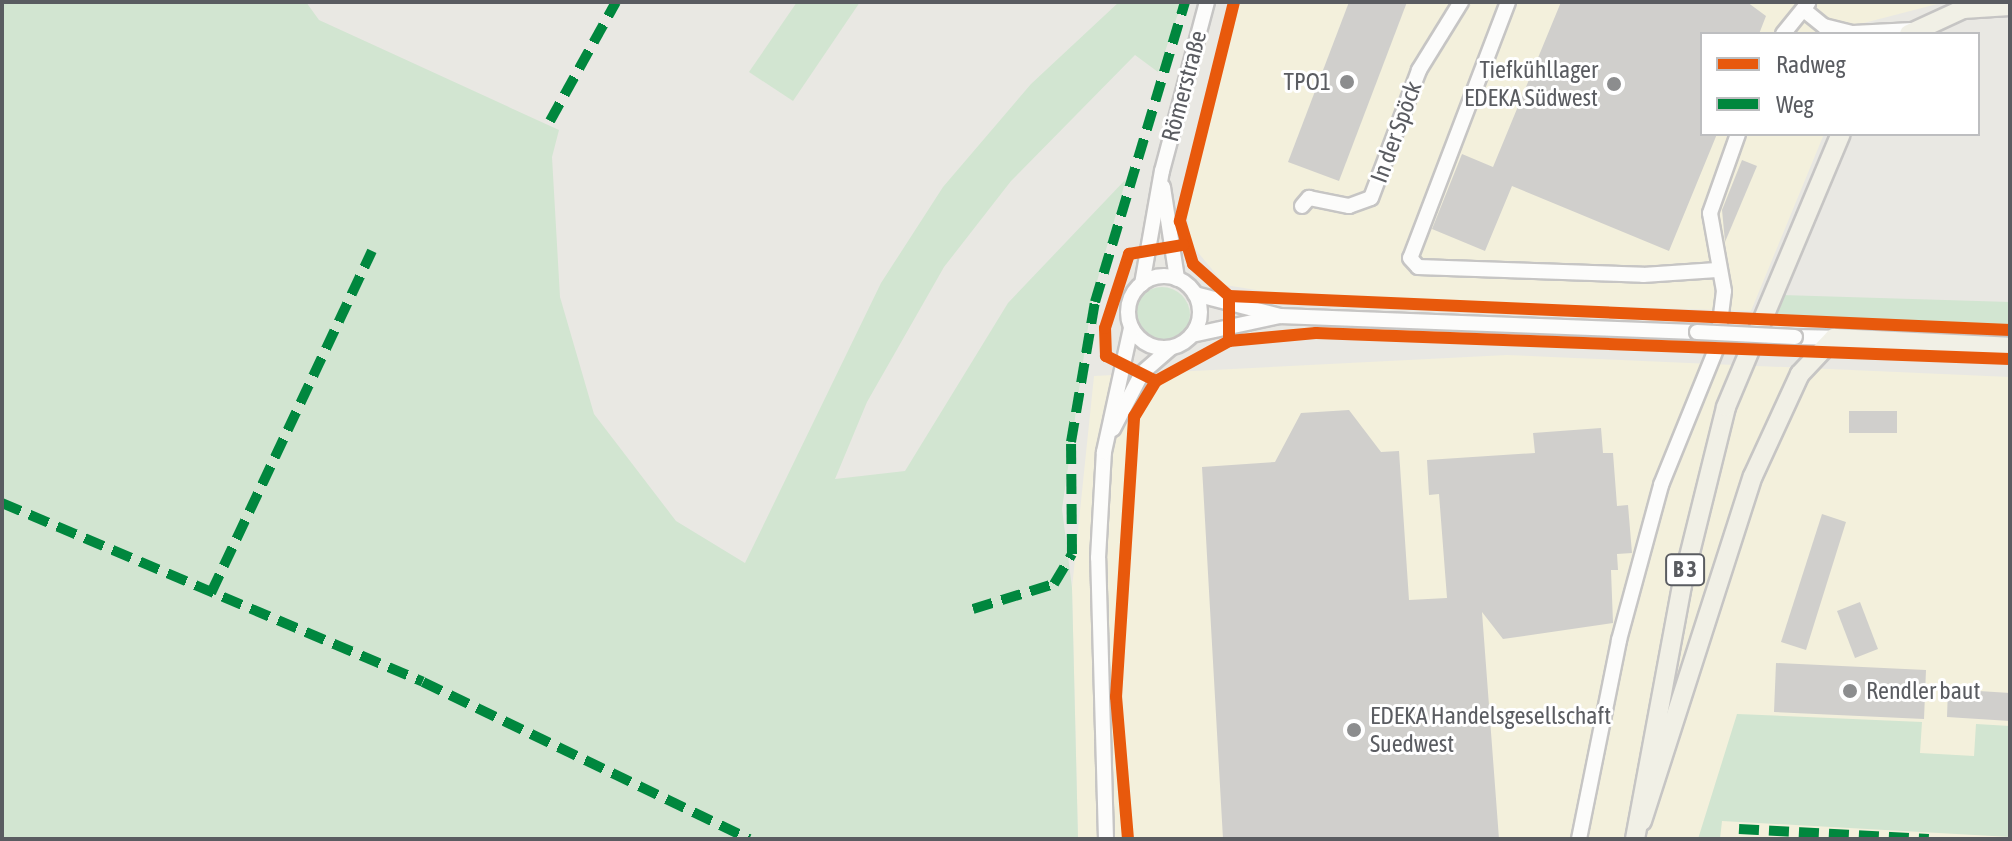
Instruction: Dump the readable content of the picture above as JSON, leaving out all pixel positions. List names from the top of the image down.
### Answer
{
  "streets": {
    "main road": ["B 3"],
    "street": ["Römerstraße", "In der Spöck"]
  },
  "places": [
    "TPO1",
    "Tiefkühllager EDEKA Südwest",
    "Rendler baut",
    "EDEKA Handelsgesellschaft Suedwest"
  ],
  "legend": ["Radweg", "Weg"]
}
